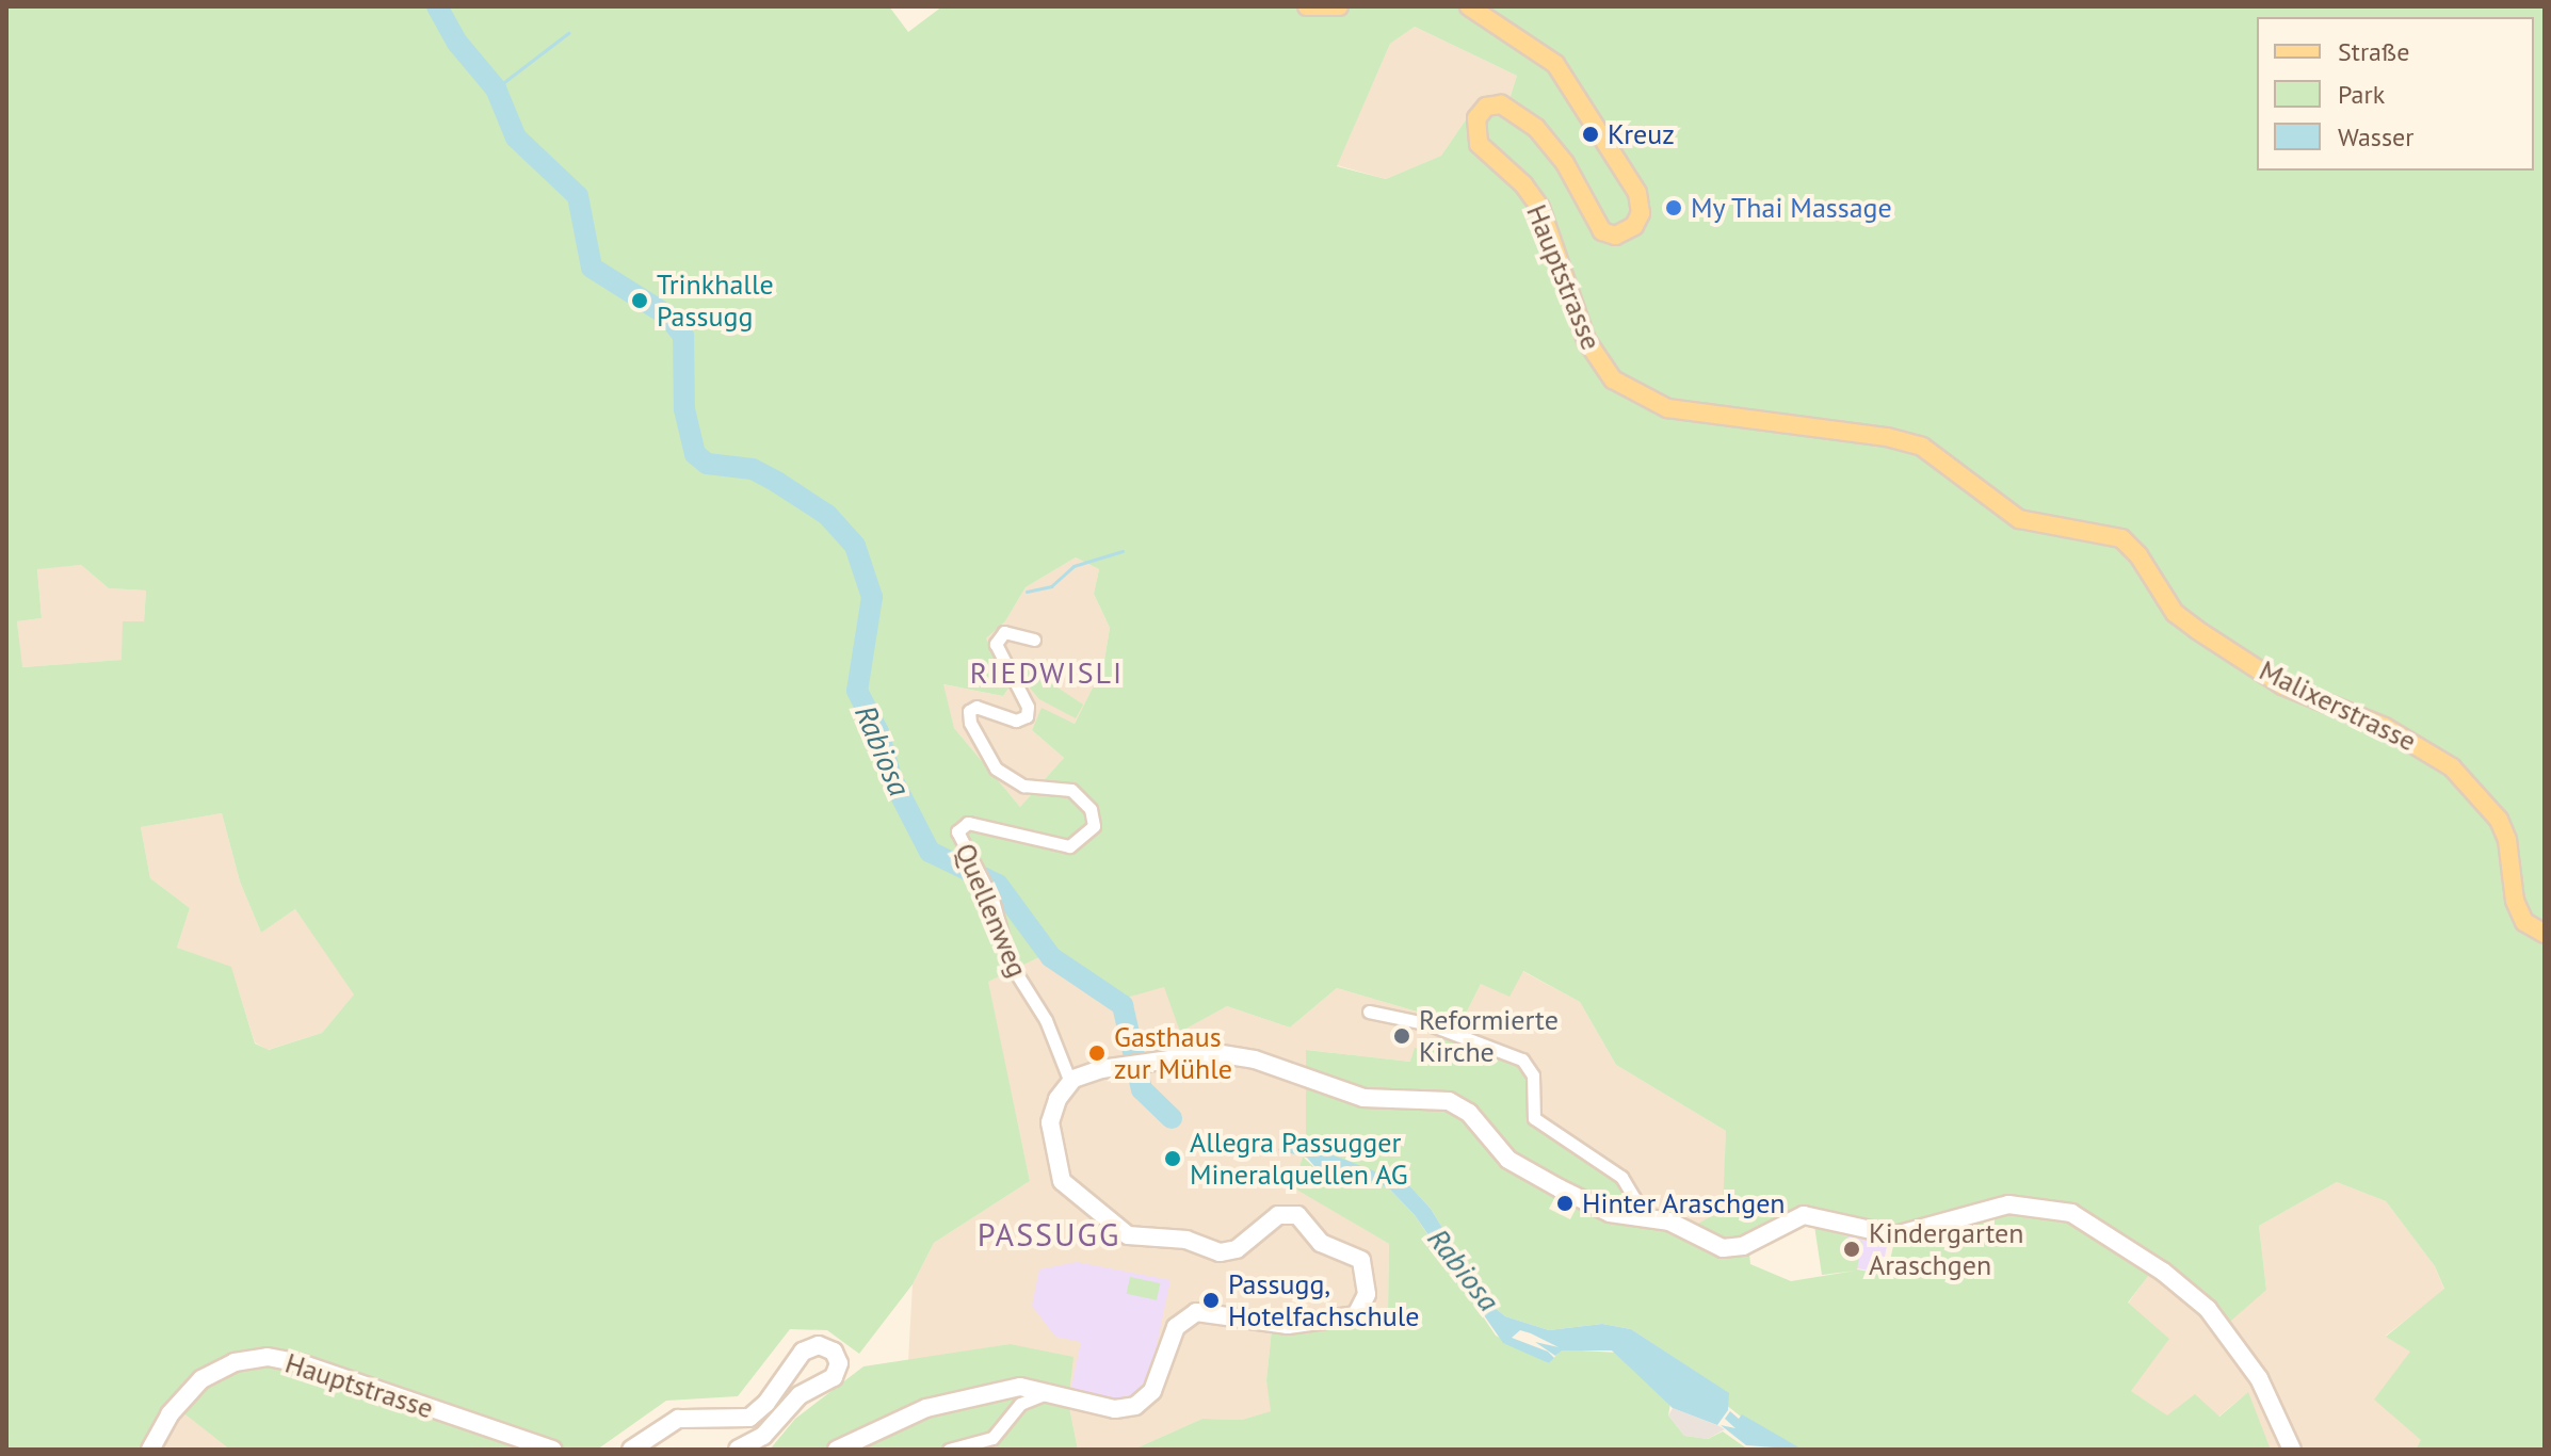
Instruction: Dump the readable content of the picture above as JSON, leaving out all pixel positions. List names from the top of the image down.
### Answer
{
  "streets": {
    "main road": ["Hauptstrasse", "Malixerstrasse"],
    "street": ["Quellenweg"]
  },
  "crossings": [
    ["Hauptstrasse", "Malixerstrasse"]
  ],
  "districts": ["RIEDWISLI", "PASSUGG"],
  "water": ["Rabiosa"],
  "places": [
    "Kreuz",
    "My Thai Massage",
    "Trinkhalle Passugg",
    "Reformierte Kirche",
    "Gasthaus zur Mühle",
    "Allegra Passugger Mineralquellen AG",
    "Hinter Araschgen",
    "Kindergarten Araschgen",
    "Passugg, Hotelfachschule"
  ],
  "legend": ["Straße", "Park", "Wasser"]
}
